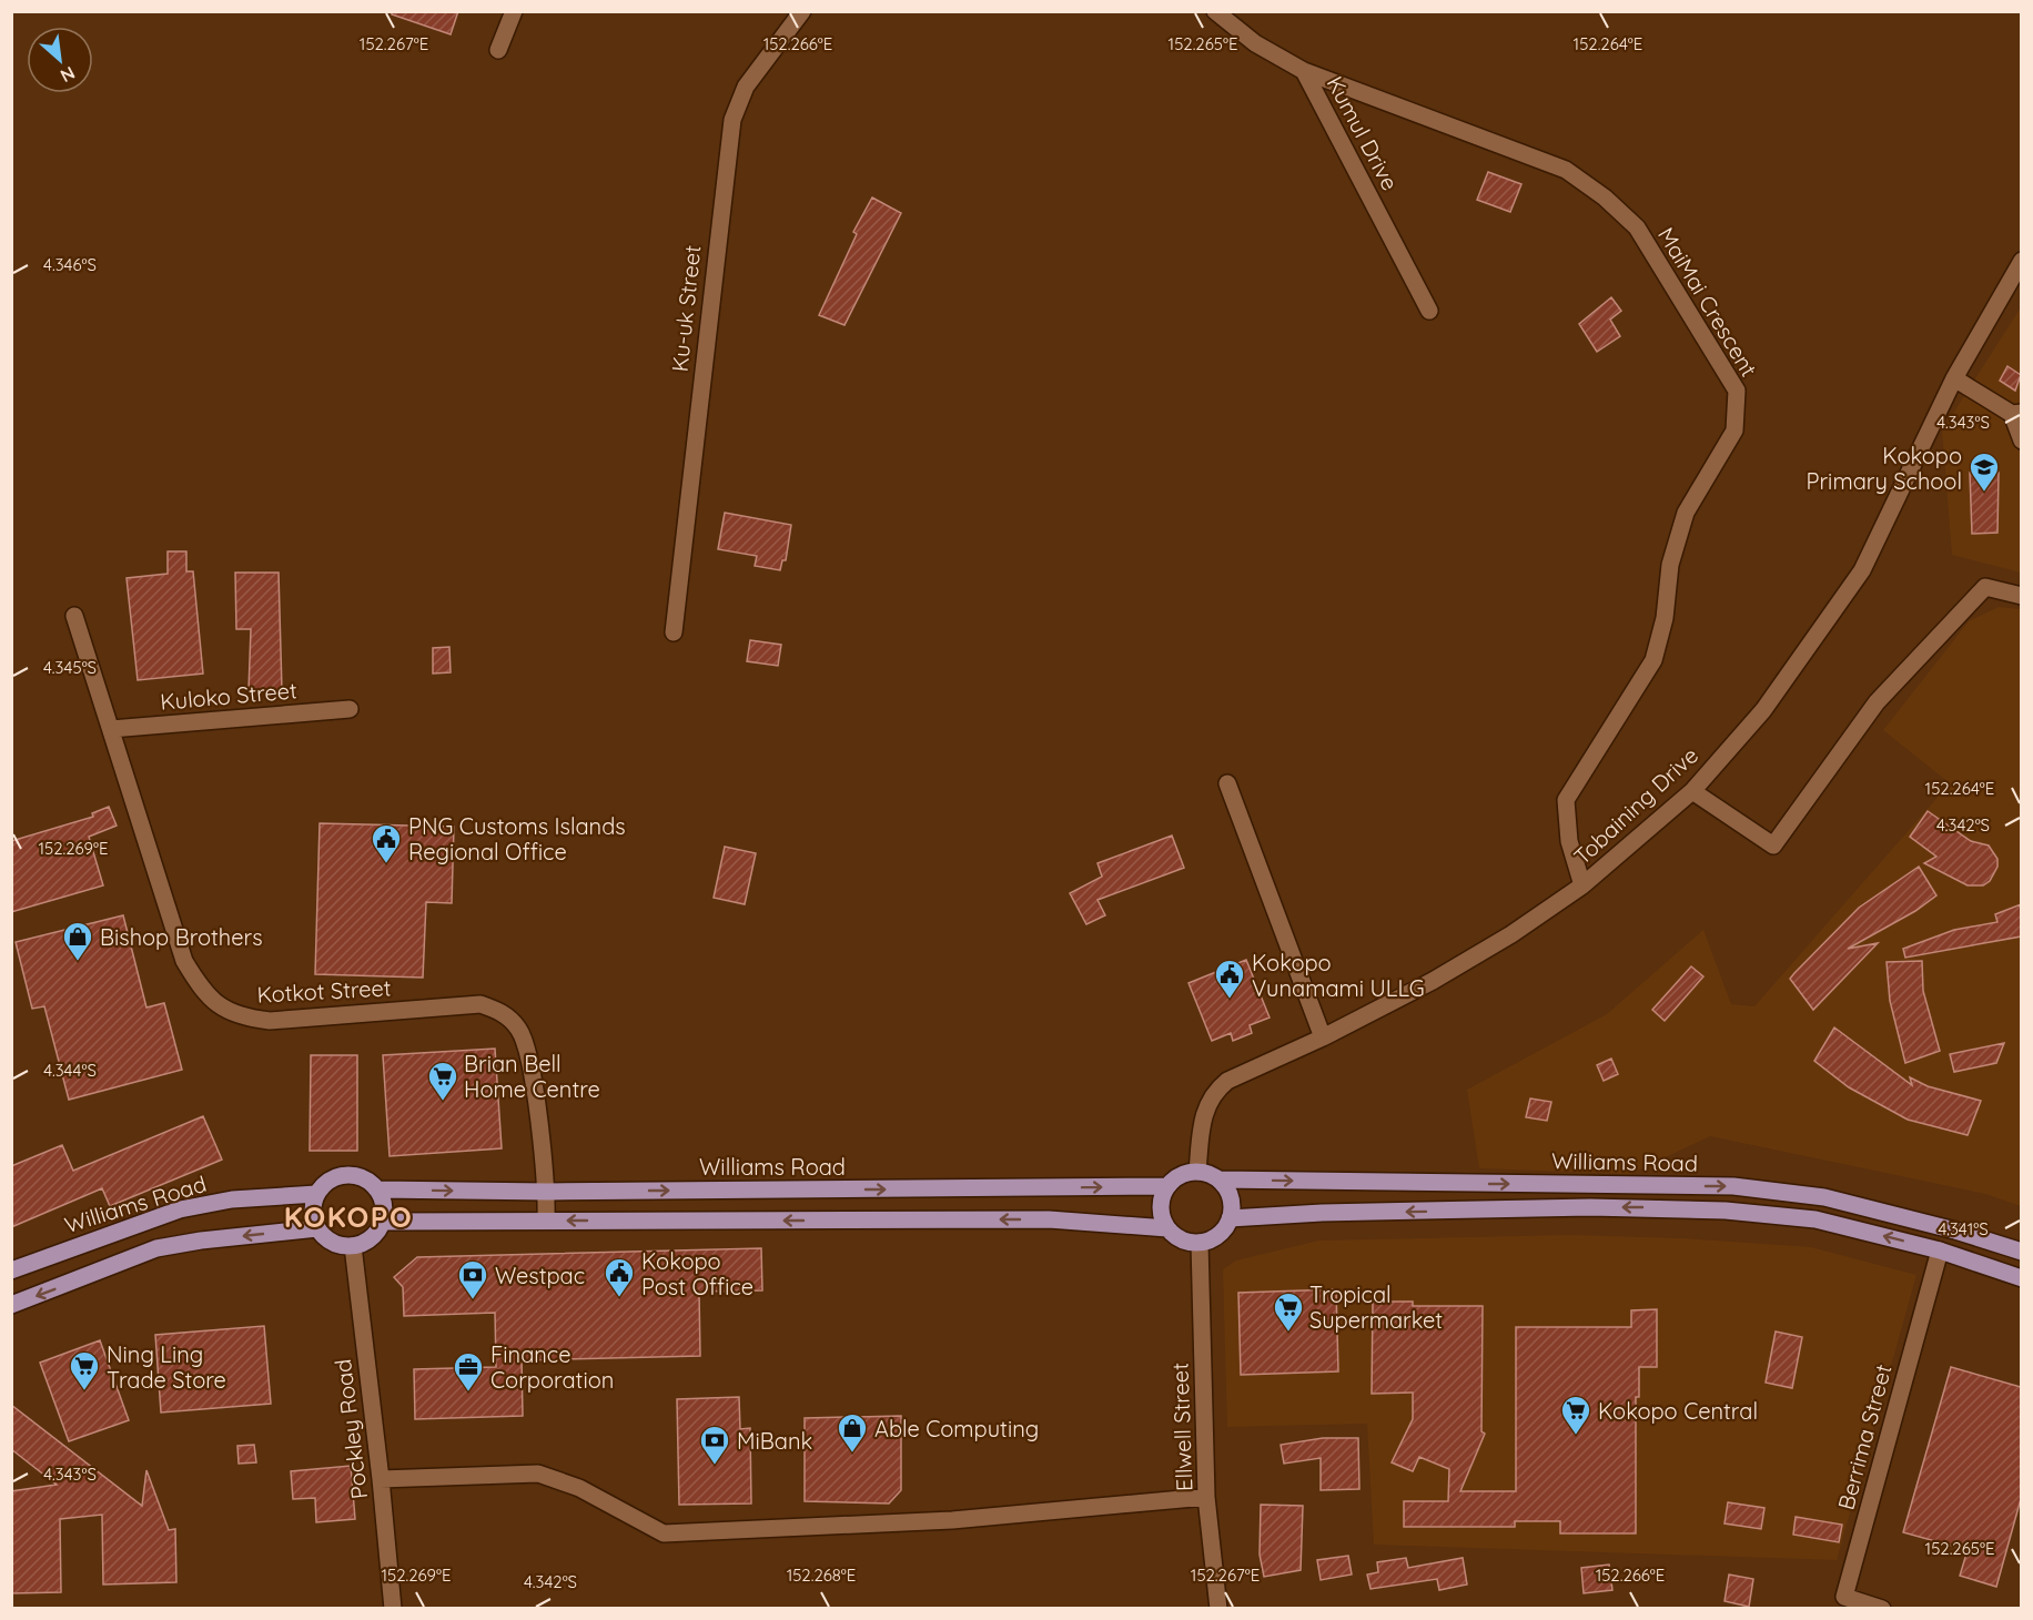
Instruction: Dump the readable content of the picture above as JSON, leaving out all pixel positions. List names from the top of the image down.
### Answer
{
  "streets": {
    "main road": ["Williams Road"],
    "street": [
      "Kumul Drive",
      "MaiMai Crescent",
      "Ku-uk Street",
      "Kuloko Street",
      "Tobaining Drive",
      "Kotkot Street",
      "Ellwell Street",
      "Pockley Road",
      "Berrima Street"
    ]
  },
  "crossings": [
    ["Kumul Drive", "MaiMai Crescent"],
    ["MaiMai Crescent", "Tobaining Drive"],
    ["Kuloko Street", "Kotkot Street"],
    ["Tobaining Drive", "Williams Road"],
    ["Tobaining Drive", "Ellwell Street"],
    ["Kotkot Street", "Williams Road"],
    ["Williams Road", "Ellwell Street"],
    ["Williams Road", "Pockley Road"],
    ["Williams Road", "Berrima Street"]
  ],
  "districts": ["KOKOPO"],
  "places": {
    "school or university": ["Kokopo Primary School"],
    "public building": ["PNG Customs Islands Regional Office", "Kokopo Vunamami ULLG", "Kokopo Post Office"],
    "shop": ["Bishop Brothers", "Able Computing"],
    "supermarket": [
      "Brian Bell Home Centre",
      "Tropical Supermarket",
      "Ning Ling Trade Store",
      "Kokopo Central"
    ],
    "bank": ["Westpac", "MiBank"],
    "office": ["Finance Corporation"]
  },
  "north": "bottom right",
  "coordinates": [
    "152.267°E",
    "152.266°E",
    "152.265°E",
    "152.264°E",
    "4.346°S",
    "4.343°S",
    "4.345°S",
    "4.342°S",
    "152.269°E",
    "4.344°S",
    "4.341°S",
    "152.268°E"
  ]
}
